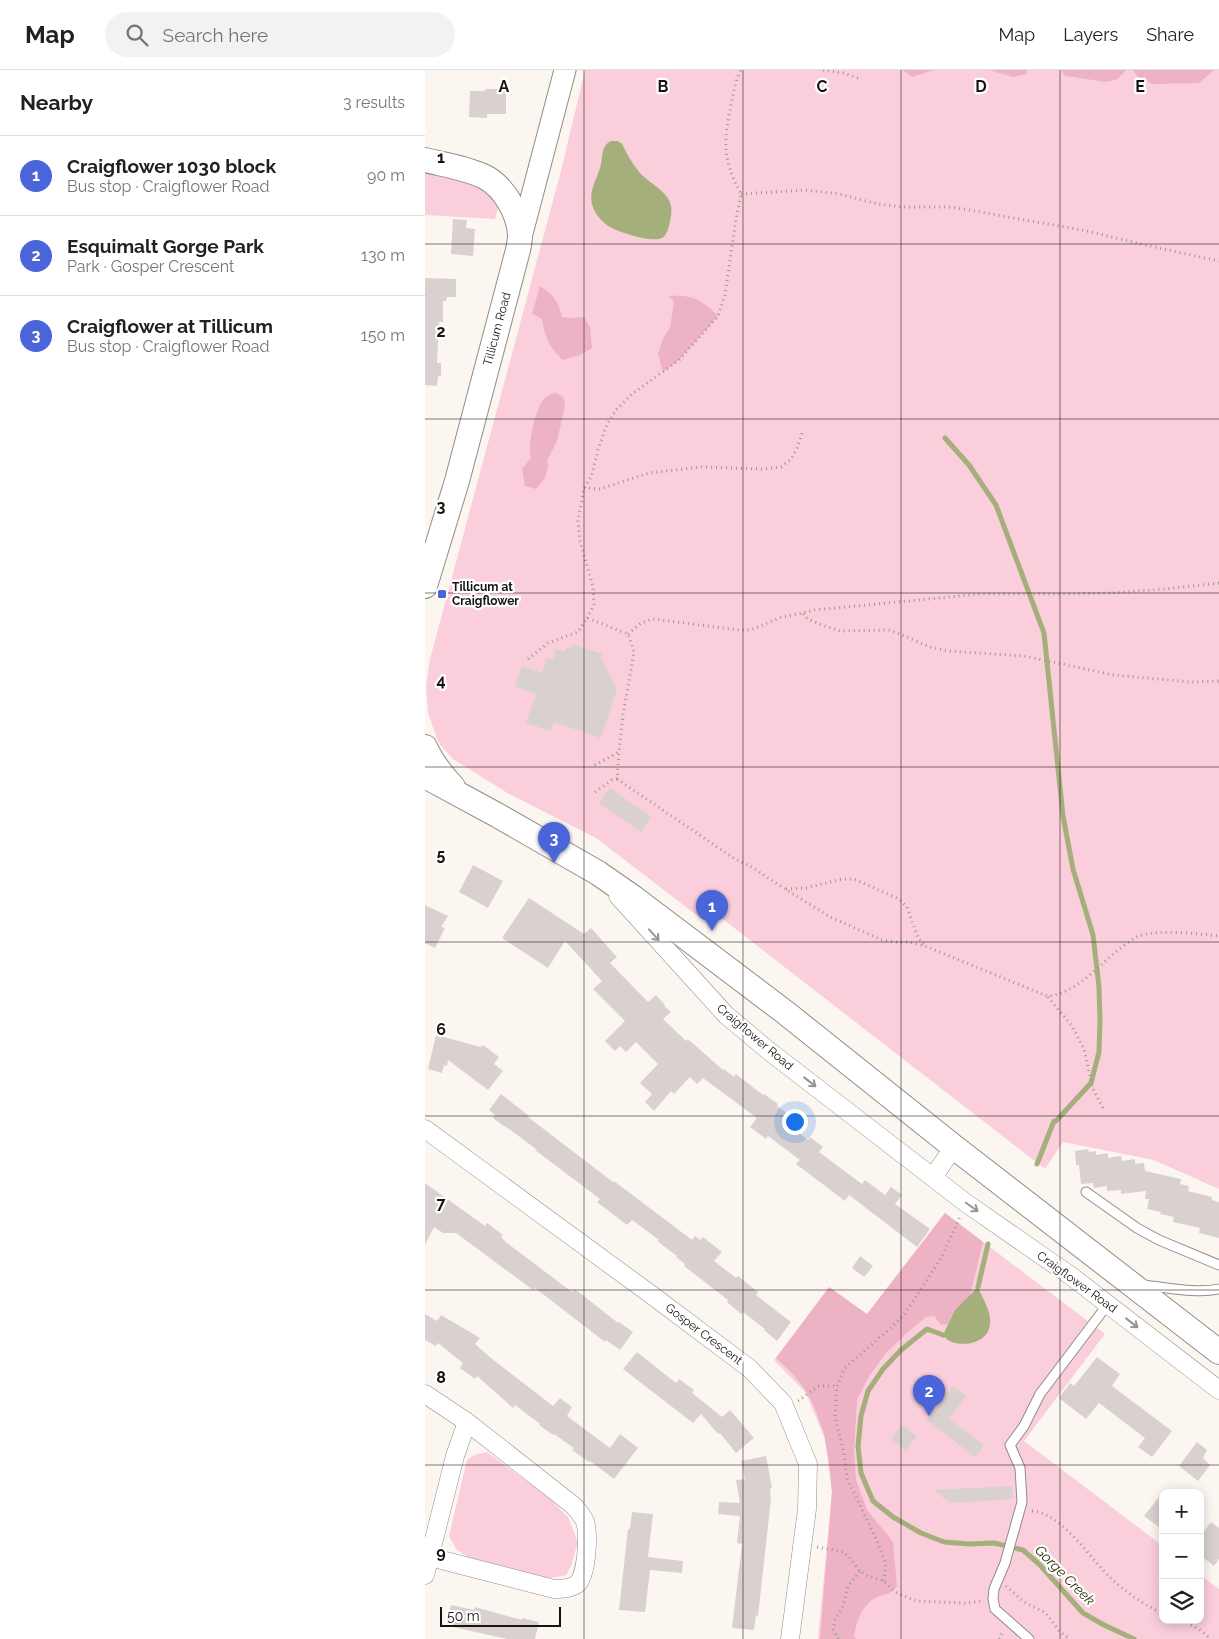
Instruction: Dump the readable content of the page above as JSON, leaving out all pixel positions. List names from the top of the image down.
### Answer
{
  "streets": {
    "main road": ["Tillicum Road", "Craigflower Road"],
    "street": ["Gosper Crescent"]
  },
  "water": ["Gorge Creek"],
  "places": {
    "transit": ["Tillicum at Craigflower"]
  },
  "scale_bar": "50 m",
  "page": {
    "header": "Map",
    "search": "Search here",
    "nav": ["Map", "Layers", "Share"],
    "heading": ["Nearby", "3 results"],
    "list": [
      {
        "mark": "1",
        "name": "Craigflower 1030 block",
        "note": "Bus stop · Craigflower Road",
        "value": "90 m"
      },
      {
        "mark": "2",
        "name": "Esquimalt Gorge Park",
        "note": "Park · Gosper Crescent",
        "value": "130 m"
      },
      {
        "mark": "3",
        "name": "Craigflower at Tillicum",
        "note": "Bus stop · Craigflower Road",
        "value": "150 m"
      }
    ],
    "pins": ["3", "1", "2"],
    "map_buttons": ["+", "−"],
    "scale": "50 m"
  },
  "grid": {
    "columns": [
      "A",
      "B",
      "C",
      "D",
      "E"
    ],
    "rows": [
      "1",
      "2",
      "3",
      "4",
      "5",
      "6",
      "7",
      "8",
      "9"
    ]
  }
}
